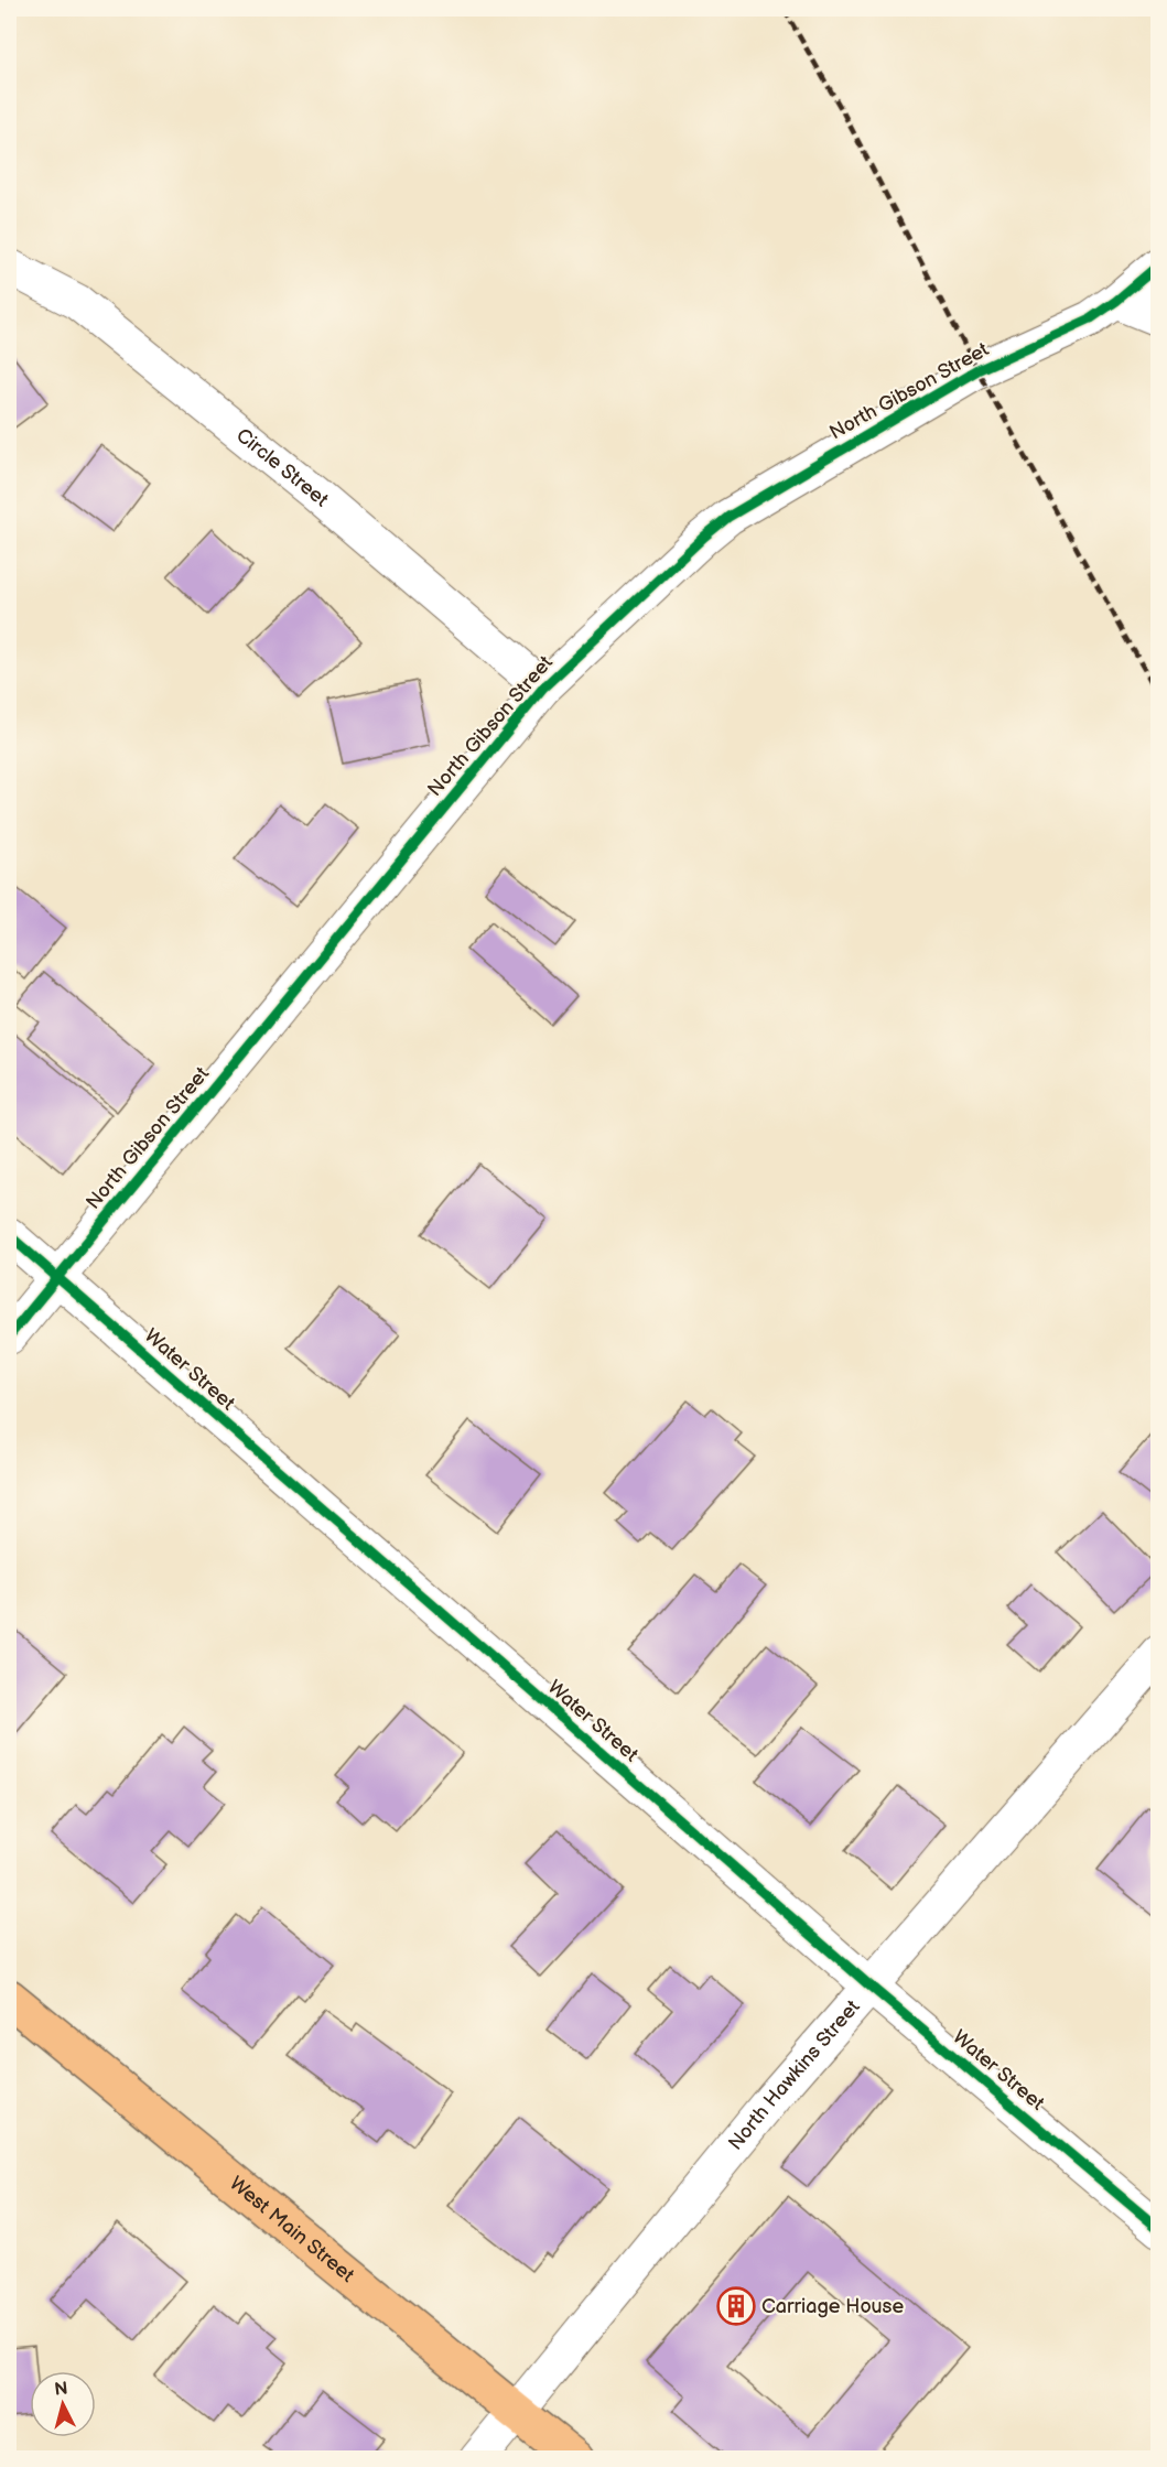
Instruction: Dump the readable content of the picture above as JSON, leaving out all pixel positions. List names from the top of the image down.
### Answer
{
  "streets": {
    "main road": ["West Main Street"],
    "street": [
      "North Gibson Street",
      "Circle Street",
      "Water Street",
      "North Hawkins Street"
    ]
  },
  "crossings": [
    ["North Gibson Street", "Circle Street"],
    ["North Gibson Street", "Water Street"],
    ["Water Street", "North Hawkins Street"],
    ["North Hawkins Street", "West Main Street"]
  ],
  "places": {
    "building": ["Carriage House"]
  },
  "north": "top"
}
